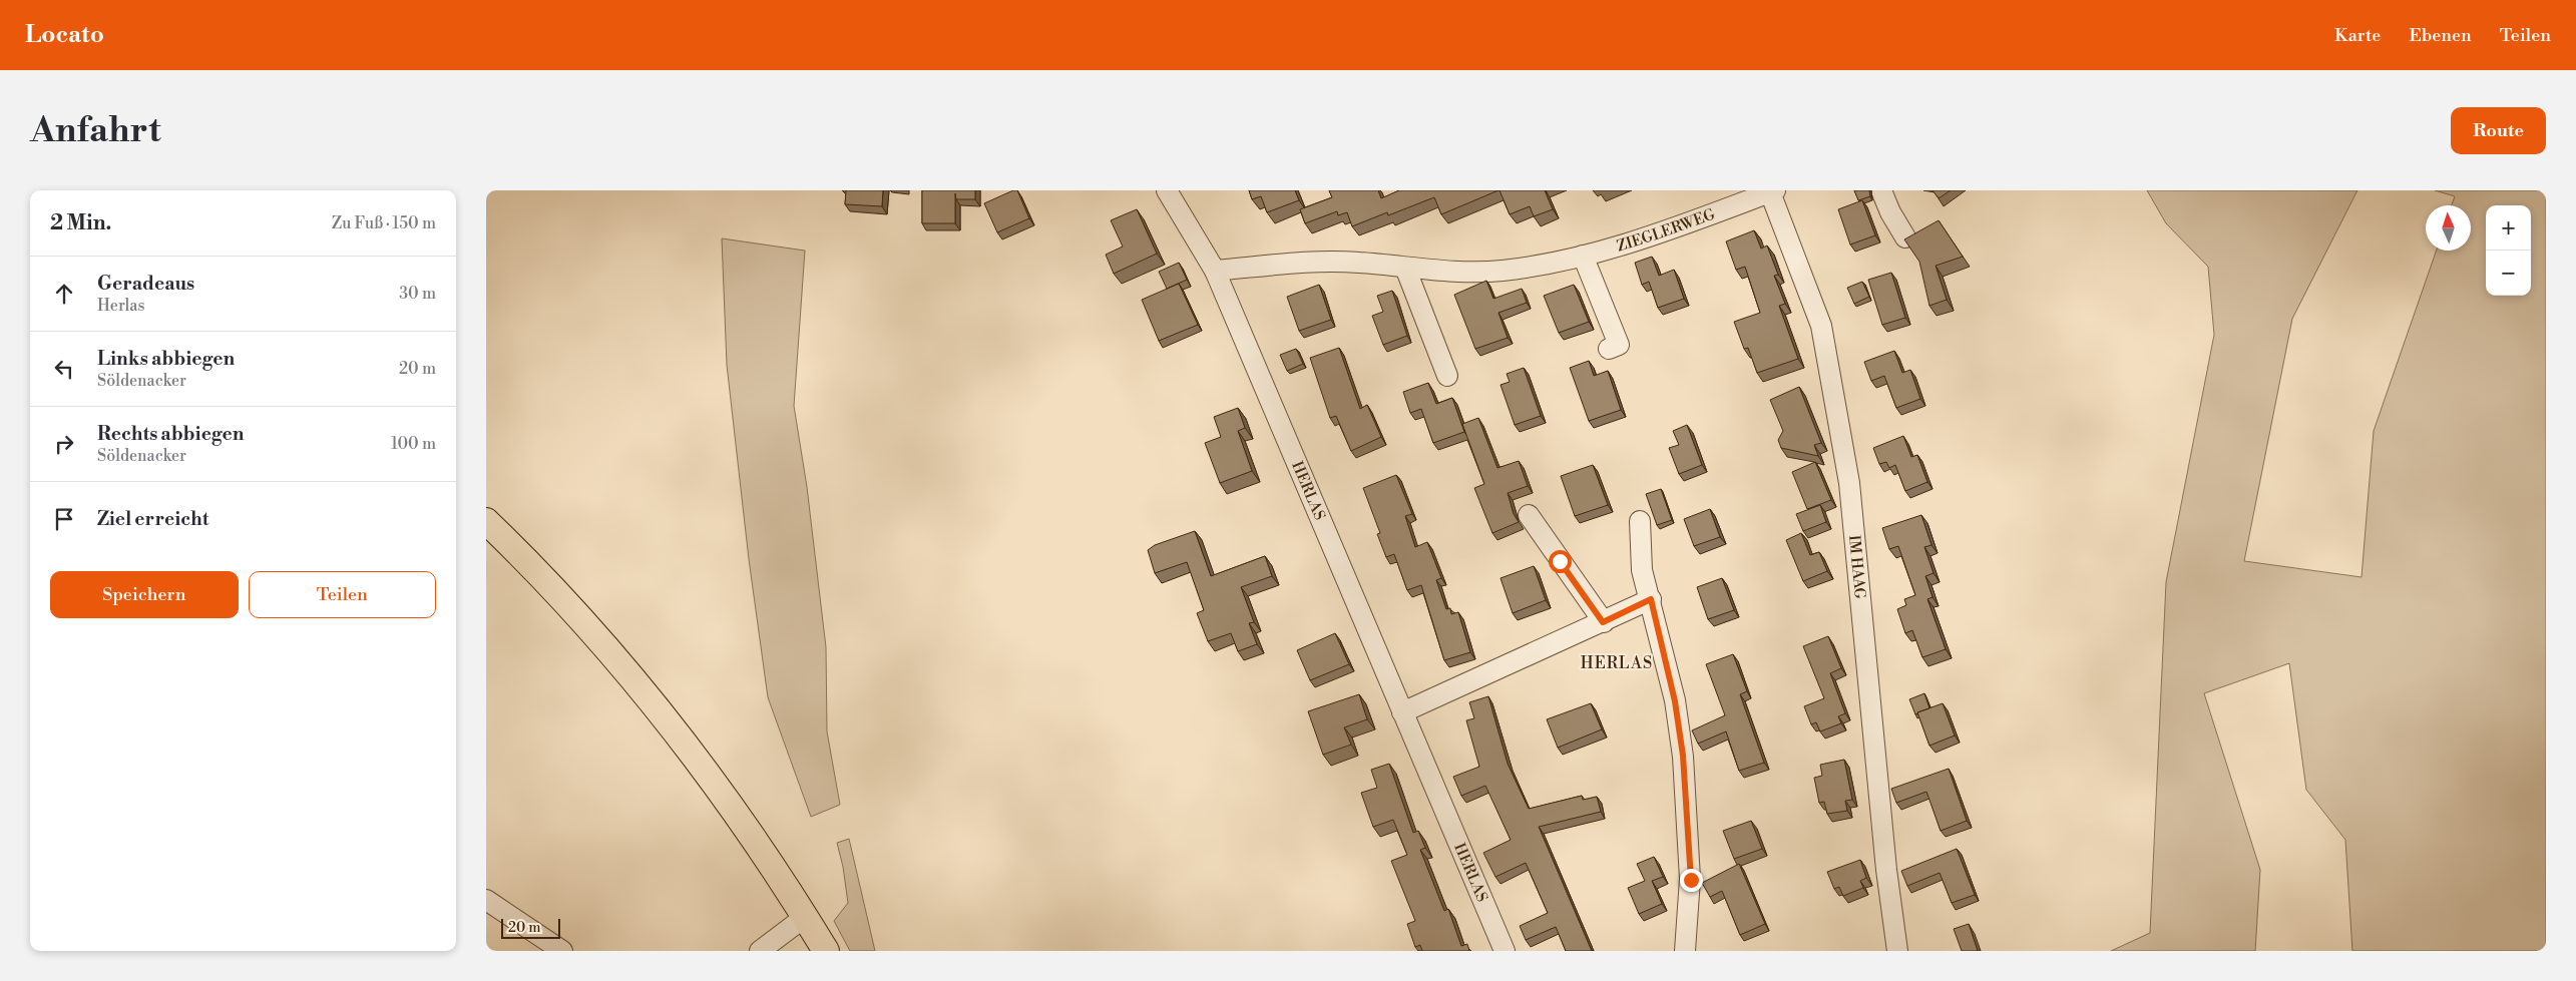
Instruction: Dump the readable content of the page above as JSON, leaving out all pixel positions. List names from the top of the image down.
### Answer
{
  "streets": {
    "street": ["ZIEGLERWEG", "HERLAS", "IM HAAG"]
  },
  "crossings": [
    ["ZIEGLERWEG", "HERLAS"],
    ["ZIEGLERWEG", "IM HAAG"]
  ],
  "districts": ["HERLAS"],
  "scale_bar": "20 m",
  "north": "top",
  "page": {
    "header": "Locato",
    "nav": ["Karte", "Ebenen", "Teilen"],
    "buttons": [
      "Route",
      ["Speichern", "Teilen"]
    ],
    "title": "Anfahrt",
    "heading": ["2 Min.", "Zu Fuß · 150 m"],
    "map_buttons": ["+", "−"],
    "list": [
      ["Geradeaus", "Herlas", "30 m"],
      ["Links abbiegen", "Söldenacker", "20 m"],
      ["Rechts abbiegen", "Söldenacker", "100 m"],
      "Ziel erreicht"
    ],
    "scale": "20 m"
  }
}
